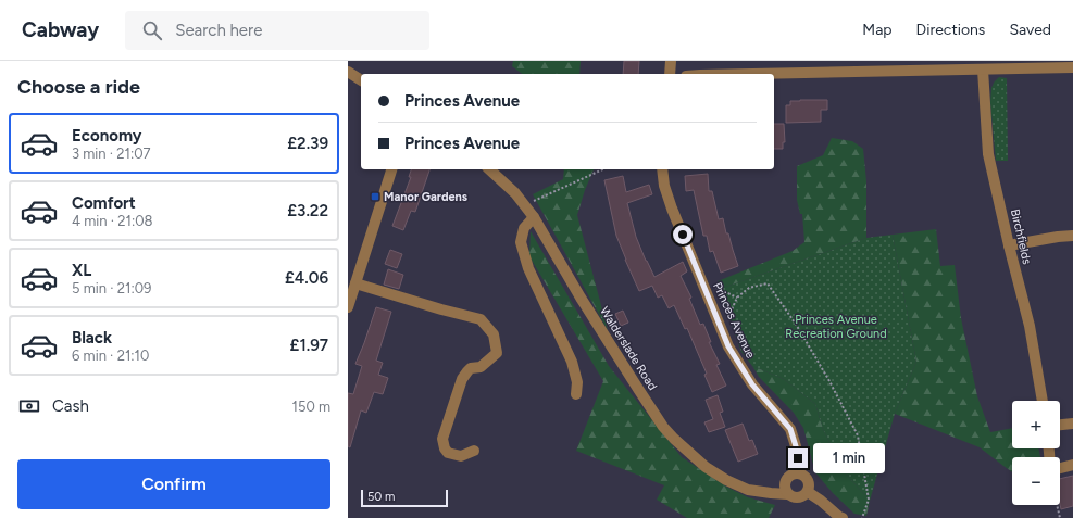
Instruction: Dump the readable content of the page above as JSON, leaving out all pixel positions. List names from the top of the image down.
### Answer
{
  "streets": {
    "street": ["Birchfields", "Princes Avenue", "Walderslade Road"]
  },
  "crossings": [
    ["Princes Avenue", "Walderslade Road"]
  ],
  "parks": ["Princes Avenue Recreation Ground"],
  "places": {
    "transit": ["Manor Gardens"]
  },
  "scale_bar": "50 m",
  "page": {
    "header": "Cabway",
    "search": "Search here",
    "nav": ["Map", "Directions", "Saved"],
    "heading": "Choose a ride",
    "banner": ["Princes Avenue", "Princes Avenue"],
    "list": [
      {
        "name": "Economy",
        "note": "3 min · 21:07",
        "value": "£2.39"
      },
      {
        "name": "Comfort",
        "note": "4 min · 21:08",
        "value": "£3.22"
      },
      {
        "name": "XL",
        "note": "5 min · 21:09",
        "value": "£4.06"
      },
      {
        "name": "Black",
        "note": "6 min · 21:10",
        "value": "£1.97"
      }
    ],
    "pay": ["Cash", "150 m"],
    "map_buttons": ["+", "−"],
    "bubble": "1 min",
    "buttons": "Confirm",
    "scale": "50 m"
  }
}
